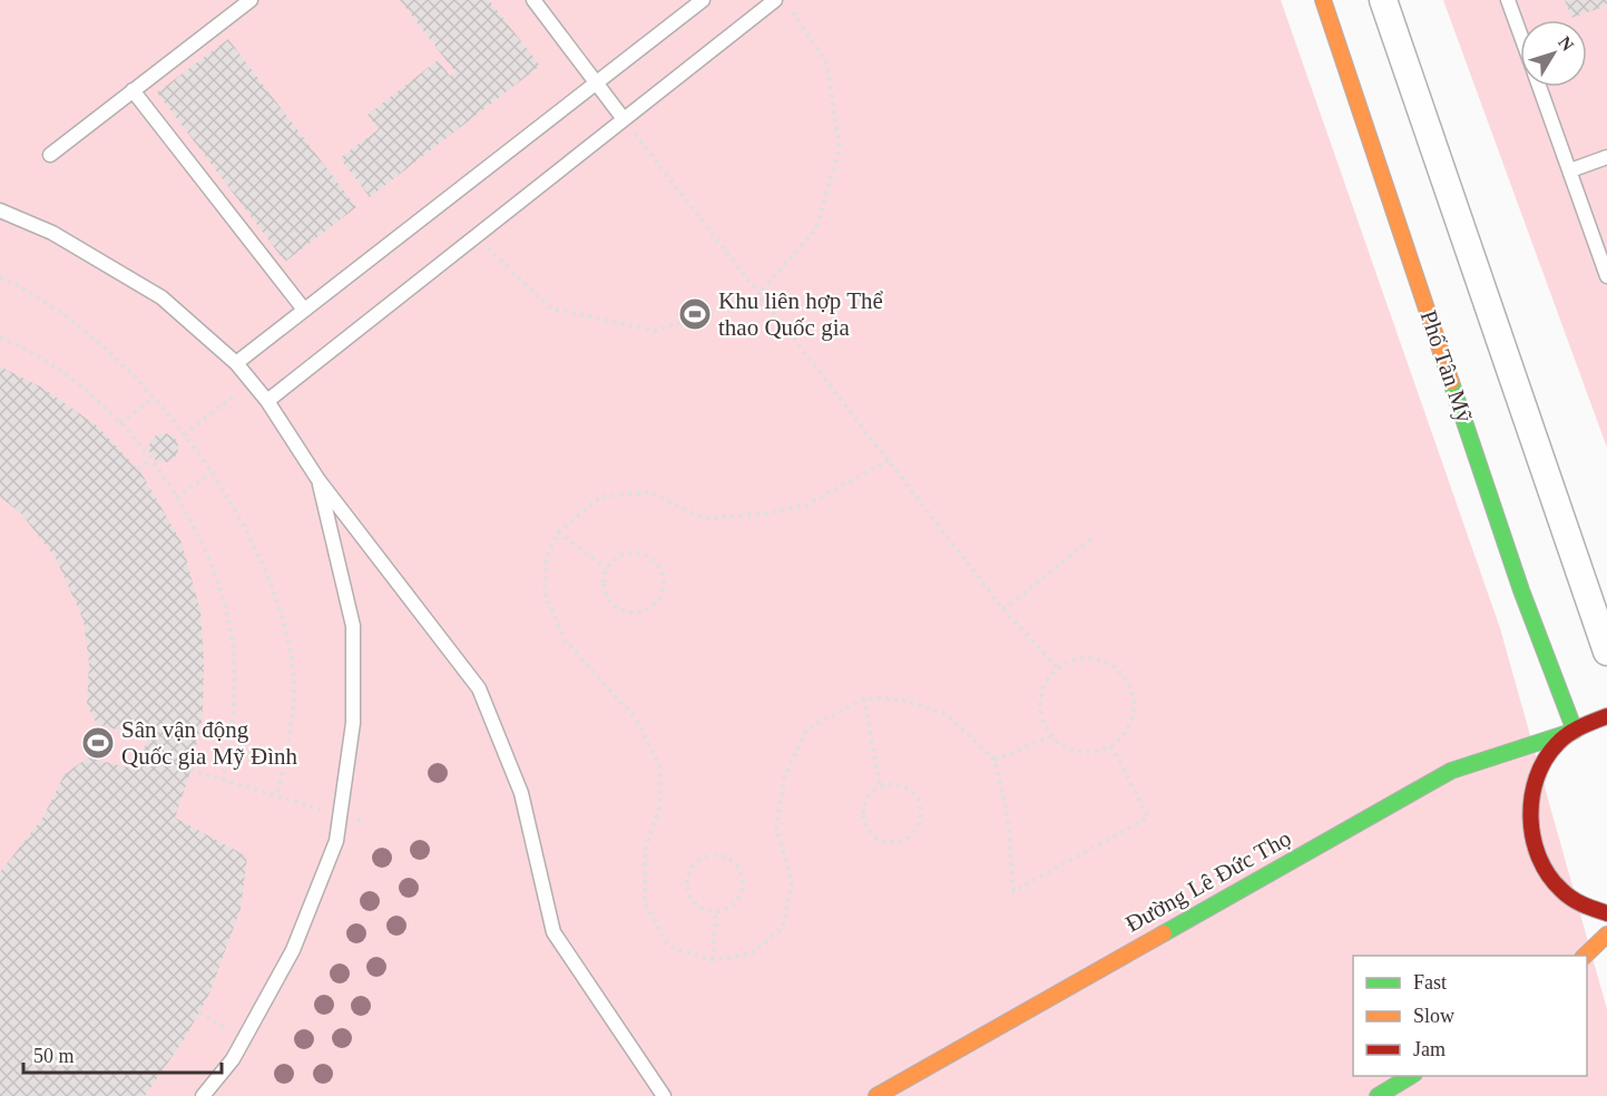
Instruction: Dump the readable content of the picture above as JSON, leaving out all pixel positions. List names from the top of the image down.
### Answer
{
  "streets": {
    "main road": ["Phố Tân Mỹ", "Đường Lê Đức Thọ"]
  },
  "crossings": [
    ["Phố Tân Mỹ", "Đường Lê Đức Thọ"]
  ],
  "places": {
    "sports": ["Khu liên hợp Thể thao Quốc gia", "Sân vận động Quốc gia Mỹ Đình"]
  },
  "legend": ["Fast", "Slow", "Jam"],
  "scale_bar": "50 m",
  "north": "top right"
}
